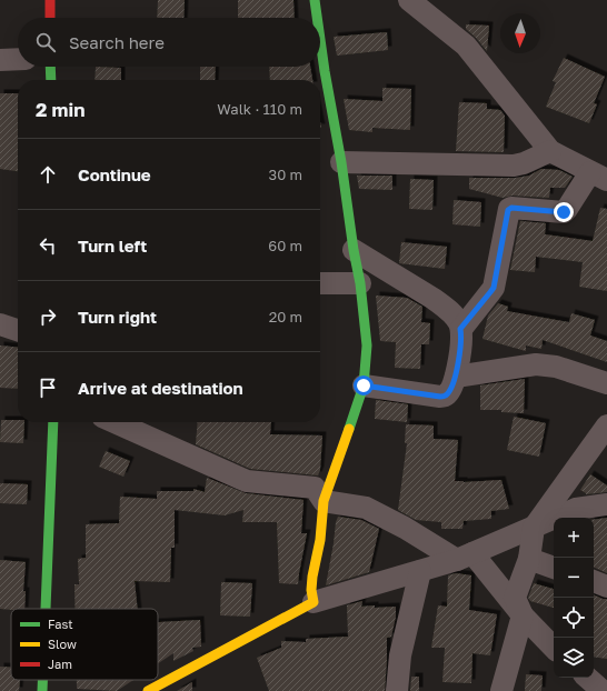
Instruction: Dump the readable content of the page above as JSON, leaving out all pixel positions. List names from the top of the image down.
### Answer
{
  "legend": ["Fast", "Slow", "Jam"],
  "north": "bottom",
  "page": {
    "search": "Search here",
    "heading": ["2 min", "Walk · 110 m"],
    "list": [
      ["Continue", "30 m"],
      ["Turn left", "60 m"],
      ["Turn right", "20 m"],
      "Arrive at destination"
    ],
    "map_buttons": ["+", "−"]
  }
}
